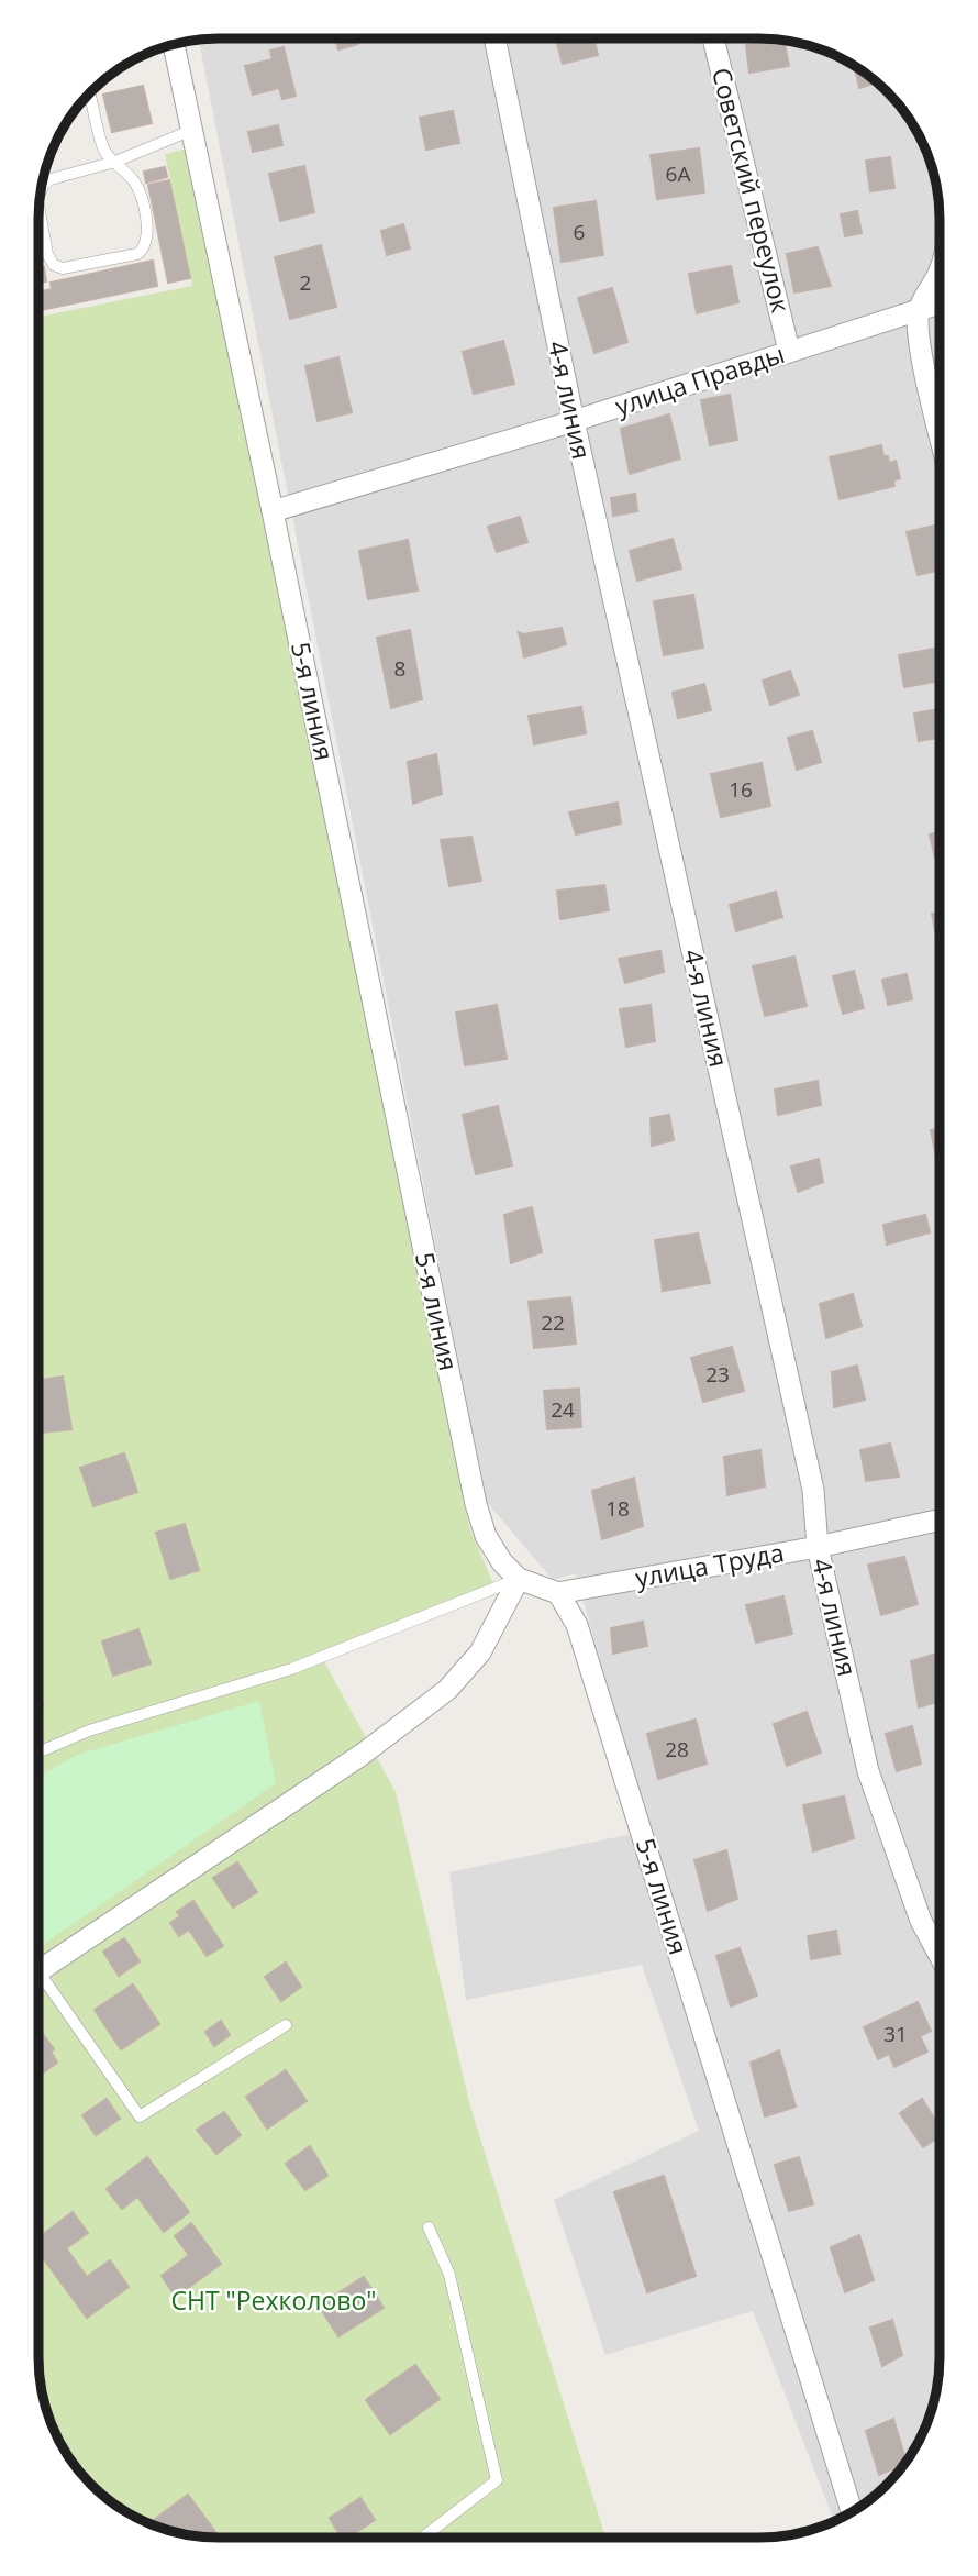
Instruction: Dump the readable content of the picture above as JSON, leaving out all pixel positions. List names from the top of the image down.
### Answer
{
  "streets": {
    "street": [
      "Советский переулок",
      "улица Правды",
      "4-я линия",
      "5-я линия",
      "улица Труда"
    ]
  },
  "crossings": [
    ["Советский переулок", "улица Правды"],
    ["улица Правды", "4-я линия"],
    ["улица Правды", "5-я линия"],
    ["4-я линия", "улица Труда"],
    ["5-я линия", "улица Труда"]
  ],
  "parks": ["СНТ \"Рехколово\""],
  "house_numbers": [
    "6А",
    "6",
    "2",
    "8",
    "16",
    "22",
    "23",
    "24",
    "18",
    "28",
    "31"
  ]
}
